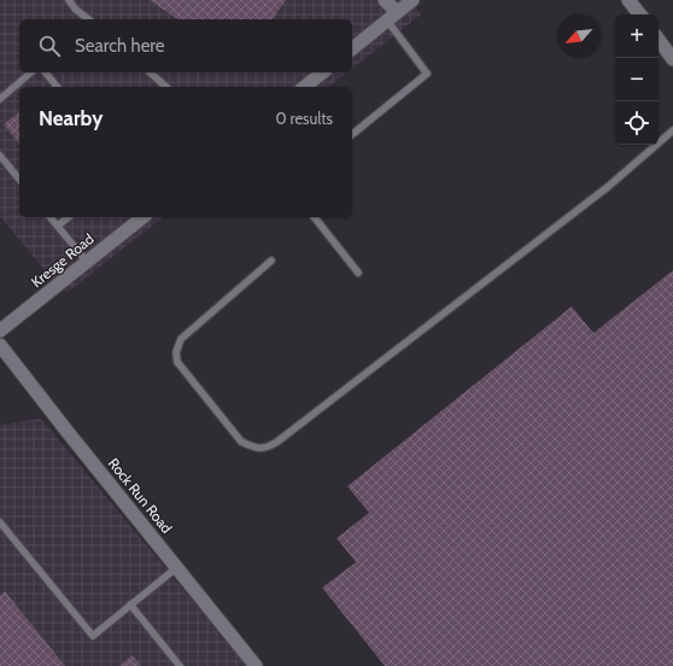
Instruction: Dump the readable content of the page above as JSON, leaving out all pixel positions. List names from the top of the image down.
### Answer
{
  "streets": {
    "street": ["Kresge Road", "Rock Run Road"]
  },
  "north": "bottom left",
  "page": {
    "map_buttons": ["+", "−"],
    "search": "Search here",
    "heading": ["Nearby", "0 results"]
  }
}
